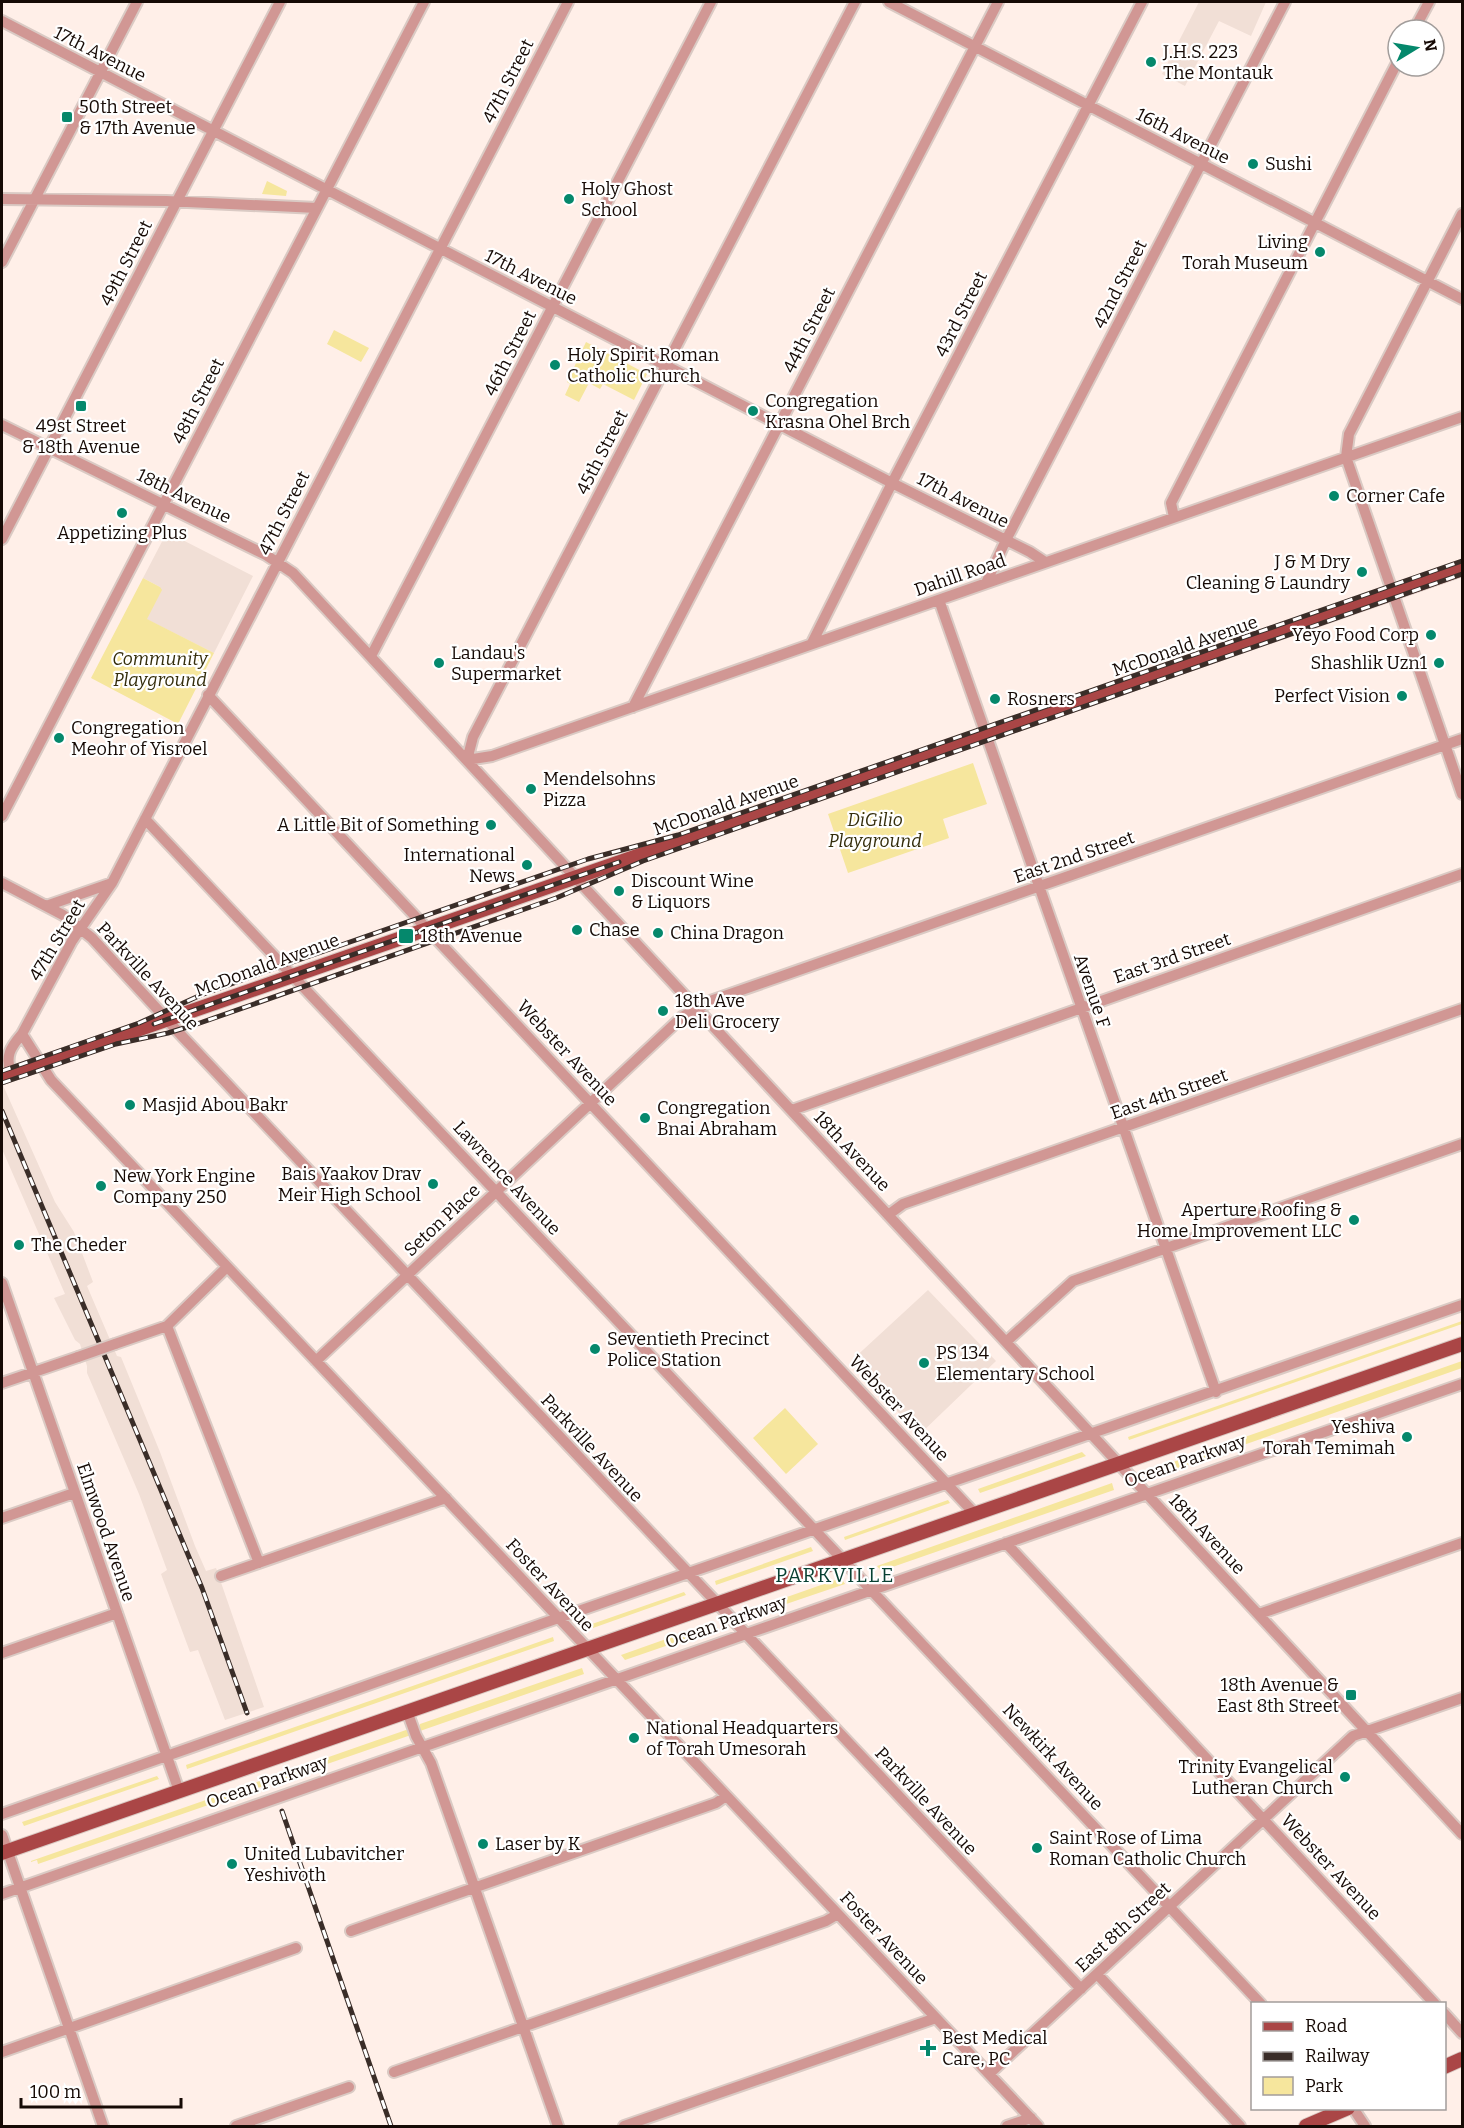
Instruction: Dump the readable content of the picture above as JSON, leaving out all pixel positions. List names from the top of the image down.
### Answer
{
  "streets": {
    "main road": ["McDonald Avenue", "Ocean Parkway"],
    "street": [
      "17th Avenue",
      "47th Street",
      "16th Avenue",
      "49th Street",
      "42nd Street",
      "43rd Street",
      "44th Street",
      "46th Street",
      "48th Street",
      "45th Street",
      "18th Avenue",
      "Dahill Road",
      "East 2nd Street",
      "East 3rd Street",
      "Parkville Avenue",
      "Avenue F",
      "Webster Avenue",
      "East 4th Street",
      "Lawrence Avenue",
      "Seton Place",
      "Elmwood Avenue",
      "Foster Avenue",
      "Newkirk Avenue",
      "East 8th Street"
    ]
  },
  "crossings": [
    ["17th Avenue", "47th Street"],
    ["17th Avenue", "49th Street"],
    ["17th Avenue", "42nd Street"],
    ["17th Avenue", "43rd Street"],
    ["17th Avenue", "44th Street"],
    ["17th Avenue", "46th Street"],
    ["17th Avenue", "48th Street"],
    ["17th Avenue", "45th Street"],
    ["17th Avenue", "Dahill Road"],
    ["47th Street", "18th Avenue"],
    ["47th Street", "McDonald Avenue"],
    ["47th Street", "Parkville Avenue"],
    ["47th Street", "Webster Avenue"],
    ["47th Street", "Lawrence Avenue"],
    ["16th Avenue", "42nd Street"],
    ["16th Avenue", "43rd Street"],
    ["16th Avenue", "44th Street"],
    ["49th Street", "18th Avenue"],
    ["42nd Street", "Dahill Road"],
    ["43rd Street", "Dahill Road"],
    ["44th Street", "Dahill Road"],
    ["46th Street", "18th Avenue"],
    ["48th Street", "18th Avenue"],
    ["45th Street", "18th Avenue"],
    ["45th Street", "Dahill Road"],
    ["18th Avenue", "Dahill Road"],
    ["18th Avenue", "McDonald Avenue"],
    ["18th Avenue", "East 2nd Street"],
    ["18th Avenue", "East 3rd Street"],
    ["18th Avenue", "East 4th Street"],
    ["18th Avenue", "Seton Place"],
    ["18th Avenue", "Ocean Parkway"],
    ["18th Avenue", "East 8th Street"],
    ["Dahill Road", "Avenue F"],
    ["McDonald Avenue", "Parkville Avenue"],
    ["McDonald Avenue", "Avenue F"],
    ["McDonald Avenue", "Webster Avenue"],
    ["McDonald Avenue", "Lawrence Avenue"],
    ["McDonald Avenue", "Foster Avenue"],
    ["East 2nd Street", "Avenue F"],
    ["East 2nd Street", "Seton Place"],
    ["East 3rd Street", "Avenue F"],
    ["Parkville Avenue", "Seton Place"],
    ["Parkville Avenue", "Ocean Parkway"],
    ["Parkville Avenue", "East 8th Street"],
    ["Avenue F", "East 4th Street"],
    ["Webster Avenue", "Seton Place"],
    ["Webster Avenue", "Ocean Parkway"],
    ["Webster Avenue", "East 8th Street"],
    ["Lawrence Avenue", "Seton Place"],
    ["Lawrence Avenue", "Ocean Parkway"],
    ["Lawrence Avenue", "Newkirk Avenue"],
    ["Seton Place", "Foster Avenue"],
    ["Ocean Parkway", "Elmwood Avenue"],
    ["Ocean Parkway", "Foster Avenue"],
    ["Ocean Parkway", "Newkirk Avenue"],
    ["Foster Avenue", "East 8th Street"],
    ["Newkirk Avenue", "East 8th Street"]
  ],
  "districts": ["PARKVILLE"],
  "parks": ["Community Playground", "DiGilio Playground"],
  "places": {
    "other": [
      "J.H.S. 223 The Montauk",
      "Sushi",
      "Holy Ghost School",
      "Living Torah Museum",
      "Holy Spirit Roman Catholic Church",
      "Congregation Krasna Ohel Brch",
      "Corner Cafe",
      "Appetizing Plus",
      "J & M Dry Cleaning & Laundry",
      "Yeyo Food Corp",
      "Landau's Supermarket",
      "Shashlik Uzn1",
      "Perfect Vision",
      "Rosners",
      "Congregation Meohr of Yisroel",
      "Mendelsohns Pizza",
      "A Little Bit of Something",
      "International News",
      "Discount Wine & Liquors",
      "Chase",
      "China Dragon",
      "18th Ave Deli Grocery",
      "Masjid Abou Bakr",
      "Congregation Bnai Abraham",
      "Bais Yaakov Drav Meir High School",
      "New York Engine Company 250",
      "Aperture Roofing & Home Improvement LLC",
      "The Cheder",
      "Seventieth Precinct Police Station",
      "PS 134 Elementary School",
      "Yeshiva Torah Temimah",
      "National Headquarters of Torah Umesorah",
      "Trinity Evangelical Lutheran Church",
      "Laser by K",
      "Saint Rose of Lima Roman Catholic Church",
      "United Lubavitcher Yeshivoth"
    ],
    "transit": [
      "50th Street & 17th Avenue",
      "49st Street & 18th Avenue",
      "18th Avenue",
      "18th Avenue & East 8th Street"
    ],
    "health": ["Best Medical Care, PC"]
  },
  "legend": ["Road", "Railway", "Park"],
  "scale_bar": "100 m",
  "north": "right"
}
